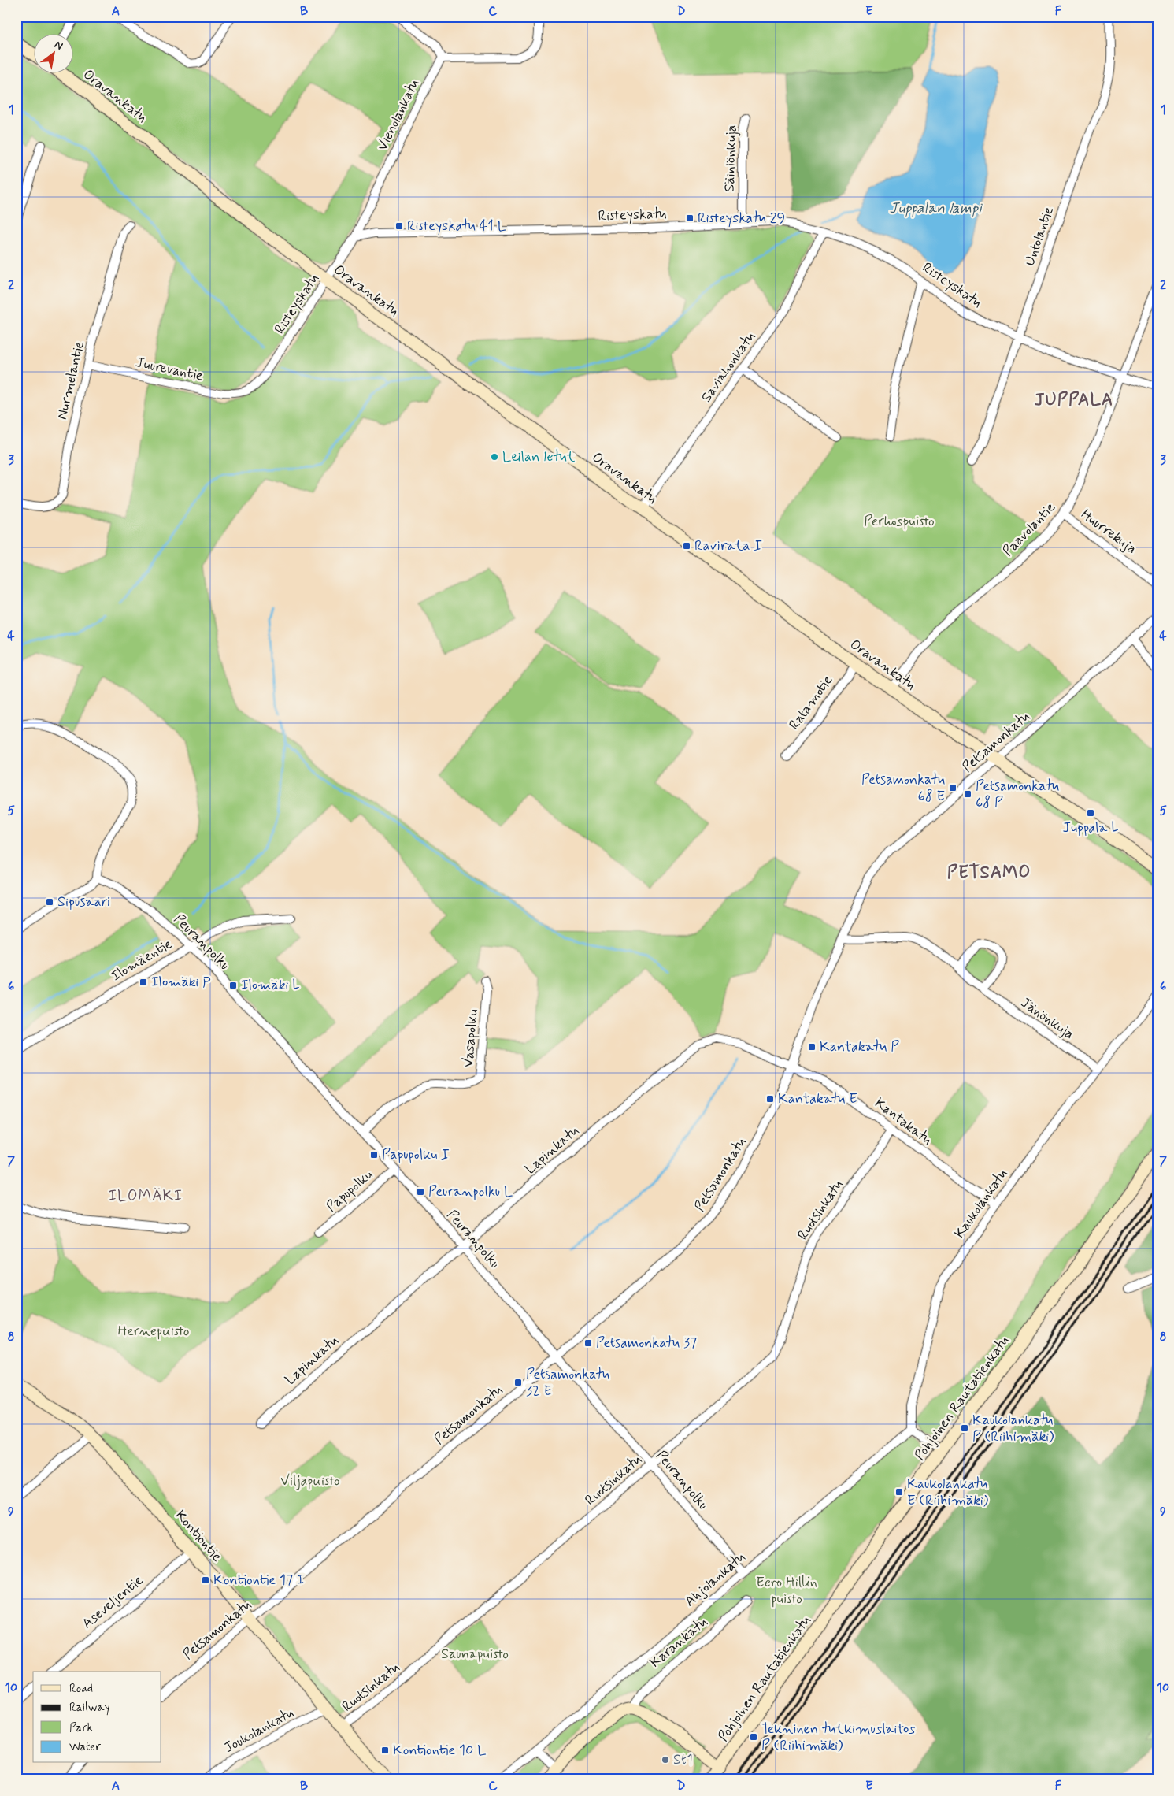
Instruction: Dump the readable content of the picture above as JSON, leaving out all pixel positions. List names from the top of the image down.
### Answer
{
  "streets": {
    "street": [
      "Oravankatu",
      "Vienolankatu",
      "Säiniönkuja",
      "Risteyskatu",
      "Untolantie",
      "Saviahonkatu",
      "Juurevantie",
      "Nurmelantie",
      "Paavolantie",
      "Huurrekuja",
      "Ratamotie",
      "Petsamonkatu",
      "Peuranpolku",
      "Ilomäentie",
      "Jänönkuja",
      "Vasapolku",
      "Kantakatu",
      "Lapinkatu",
      "Papupolku",
      "Kaukolankatu",
      "Ruotsinkatu",
      "Pohjoinen Rautatienkatu",
      "Kontiontie",
      "Ahjolankatu",
      "Aseveljentie",
      "Karankatu",
      "Joukolankatu"
    ]
  },
  "crossings": [
    ["Oravankatu", "Risteyskatu"],
    ["Oravankatu", "Saviahonkatu"],
    ["Oravankatu", "Paavolantie"],
    ["Oravankatu", "Ratamotie"],
    ["Oravankatu", "Petsamonkatu"],
    ["Vienolankatu", "Risteyskatu"],
    ["Säiniönkuja", "Risteyskatu"],
    ["Risteyskatu", "Untolantie"],
    ["Risteyskatu", "Saviahonkatu"],
    ["Risteyskatu", "Juurevantie"],
    ["Risteyskatu", "Paavolantie"],
    ["Juurevantie", "Nurmelantie"],
    ["Paavolantie", "Huurrekuja"],
    ["Petsamonkatu", "Peuranpolku"],
    ["Petsamonkatu", "Jänönkuja"],
    ["Petsamonkatu", "Kantakatu"],
    ["Petsamonkatu", "Lapinkatu"],
    ["Petsamonkatu", "Kontiontie"],
    ["Peuranpolku", "Ilomäentie"],
    ["Peuranpolku", "Vasapolku"],
    ["Peuranpolku", "Lapinkatu"],
    ["Peuranpolku", "Papupolku"],
    ["Peuranpolku", "Ruotsinkatu"],
    ["Peuranpolku", "Ahjolankatu"],
    ["Jänönkuja", "Kaukolankatu"],
    ["Kantakatu", "Lapinkatu"],
    ["Kantakatu", "Kaukolankatu"],
    ["Kantakatu", "Ruotsinkatu"],
    ["Kaukolankatu", "Ahjolankatu"],
    ["Ruotsinkatu", "Kontiontie"],
    ["Kontiontie", "Aseveljentie"],
    ["Kontiontie", "Joukolankatu"]
  ],
  "districts": ["JUPPALA", "PETSAMO", "ILOMÄKI"],
  "water": ["Juppalan lampi"],
  "parks": [
    "Perhospuisto",
    "Hernepuisto",
    "Viljapuisto",
    "Eero Hillin puisto",
    "Saunapuisto"
  ],
  "places": {
    "transit": [
      "Risteyskatu 29",
      "Risteyskatu 41 L",
      "Ravirata I",
      "Petsamonkatu 68 E",
      "Petsamonkatu 68 P",
      "Juppala L",
      "Sipusaari",
      "Ilomäki P",
      "Ilomäki L",
      "Kantakatu P",
      "Kantakatu E",
      "Papupolku I",
      "Peuranpolku L",
      "Petsamonkatu 37",
      "Petsamonkatu 32 E",
      "Kaukolankatu P (Riihimäki)",
      "Kaukolankatu E (Riihimäki)",
      "Kontiontie 17 I",
      "Tekninen tutkimuslaitos P (Riihimäki)",
      "Kontiontie 10 L"
    ],
    "other": ["Leilan letut", "St1"]
  },
  "legend": [
    "Road",
    "Railway",
    "Park",
    "Water"
  ],
  "north": "top right",
  "grid": {
    "columns": [
      "A",
      "B",
      "C",
      "D",
      "E",
      "F"
    ],
    "rows": [
      "1",
      "2",
      "3",
      "4",
      "5",
      "6",
      "7",
      "8",
      "9",
      "10"
    ]
  }
}
